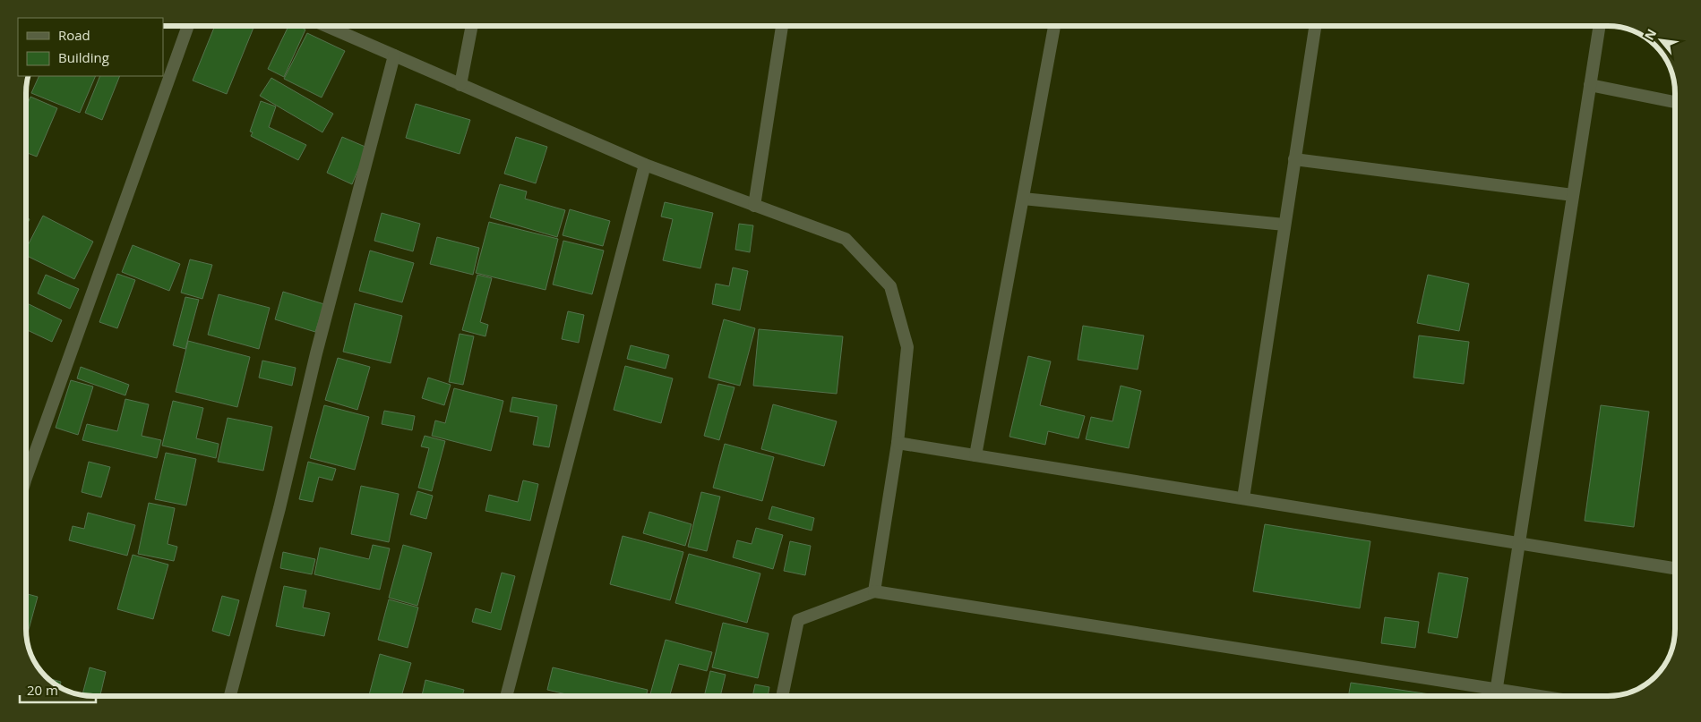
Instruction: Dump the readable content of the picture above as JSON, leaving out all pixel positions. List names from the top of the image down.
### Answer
{
  "legend": ["Road", "Building"],
  "scale_bar": "20 m",
  "north": "top left"
}
